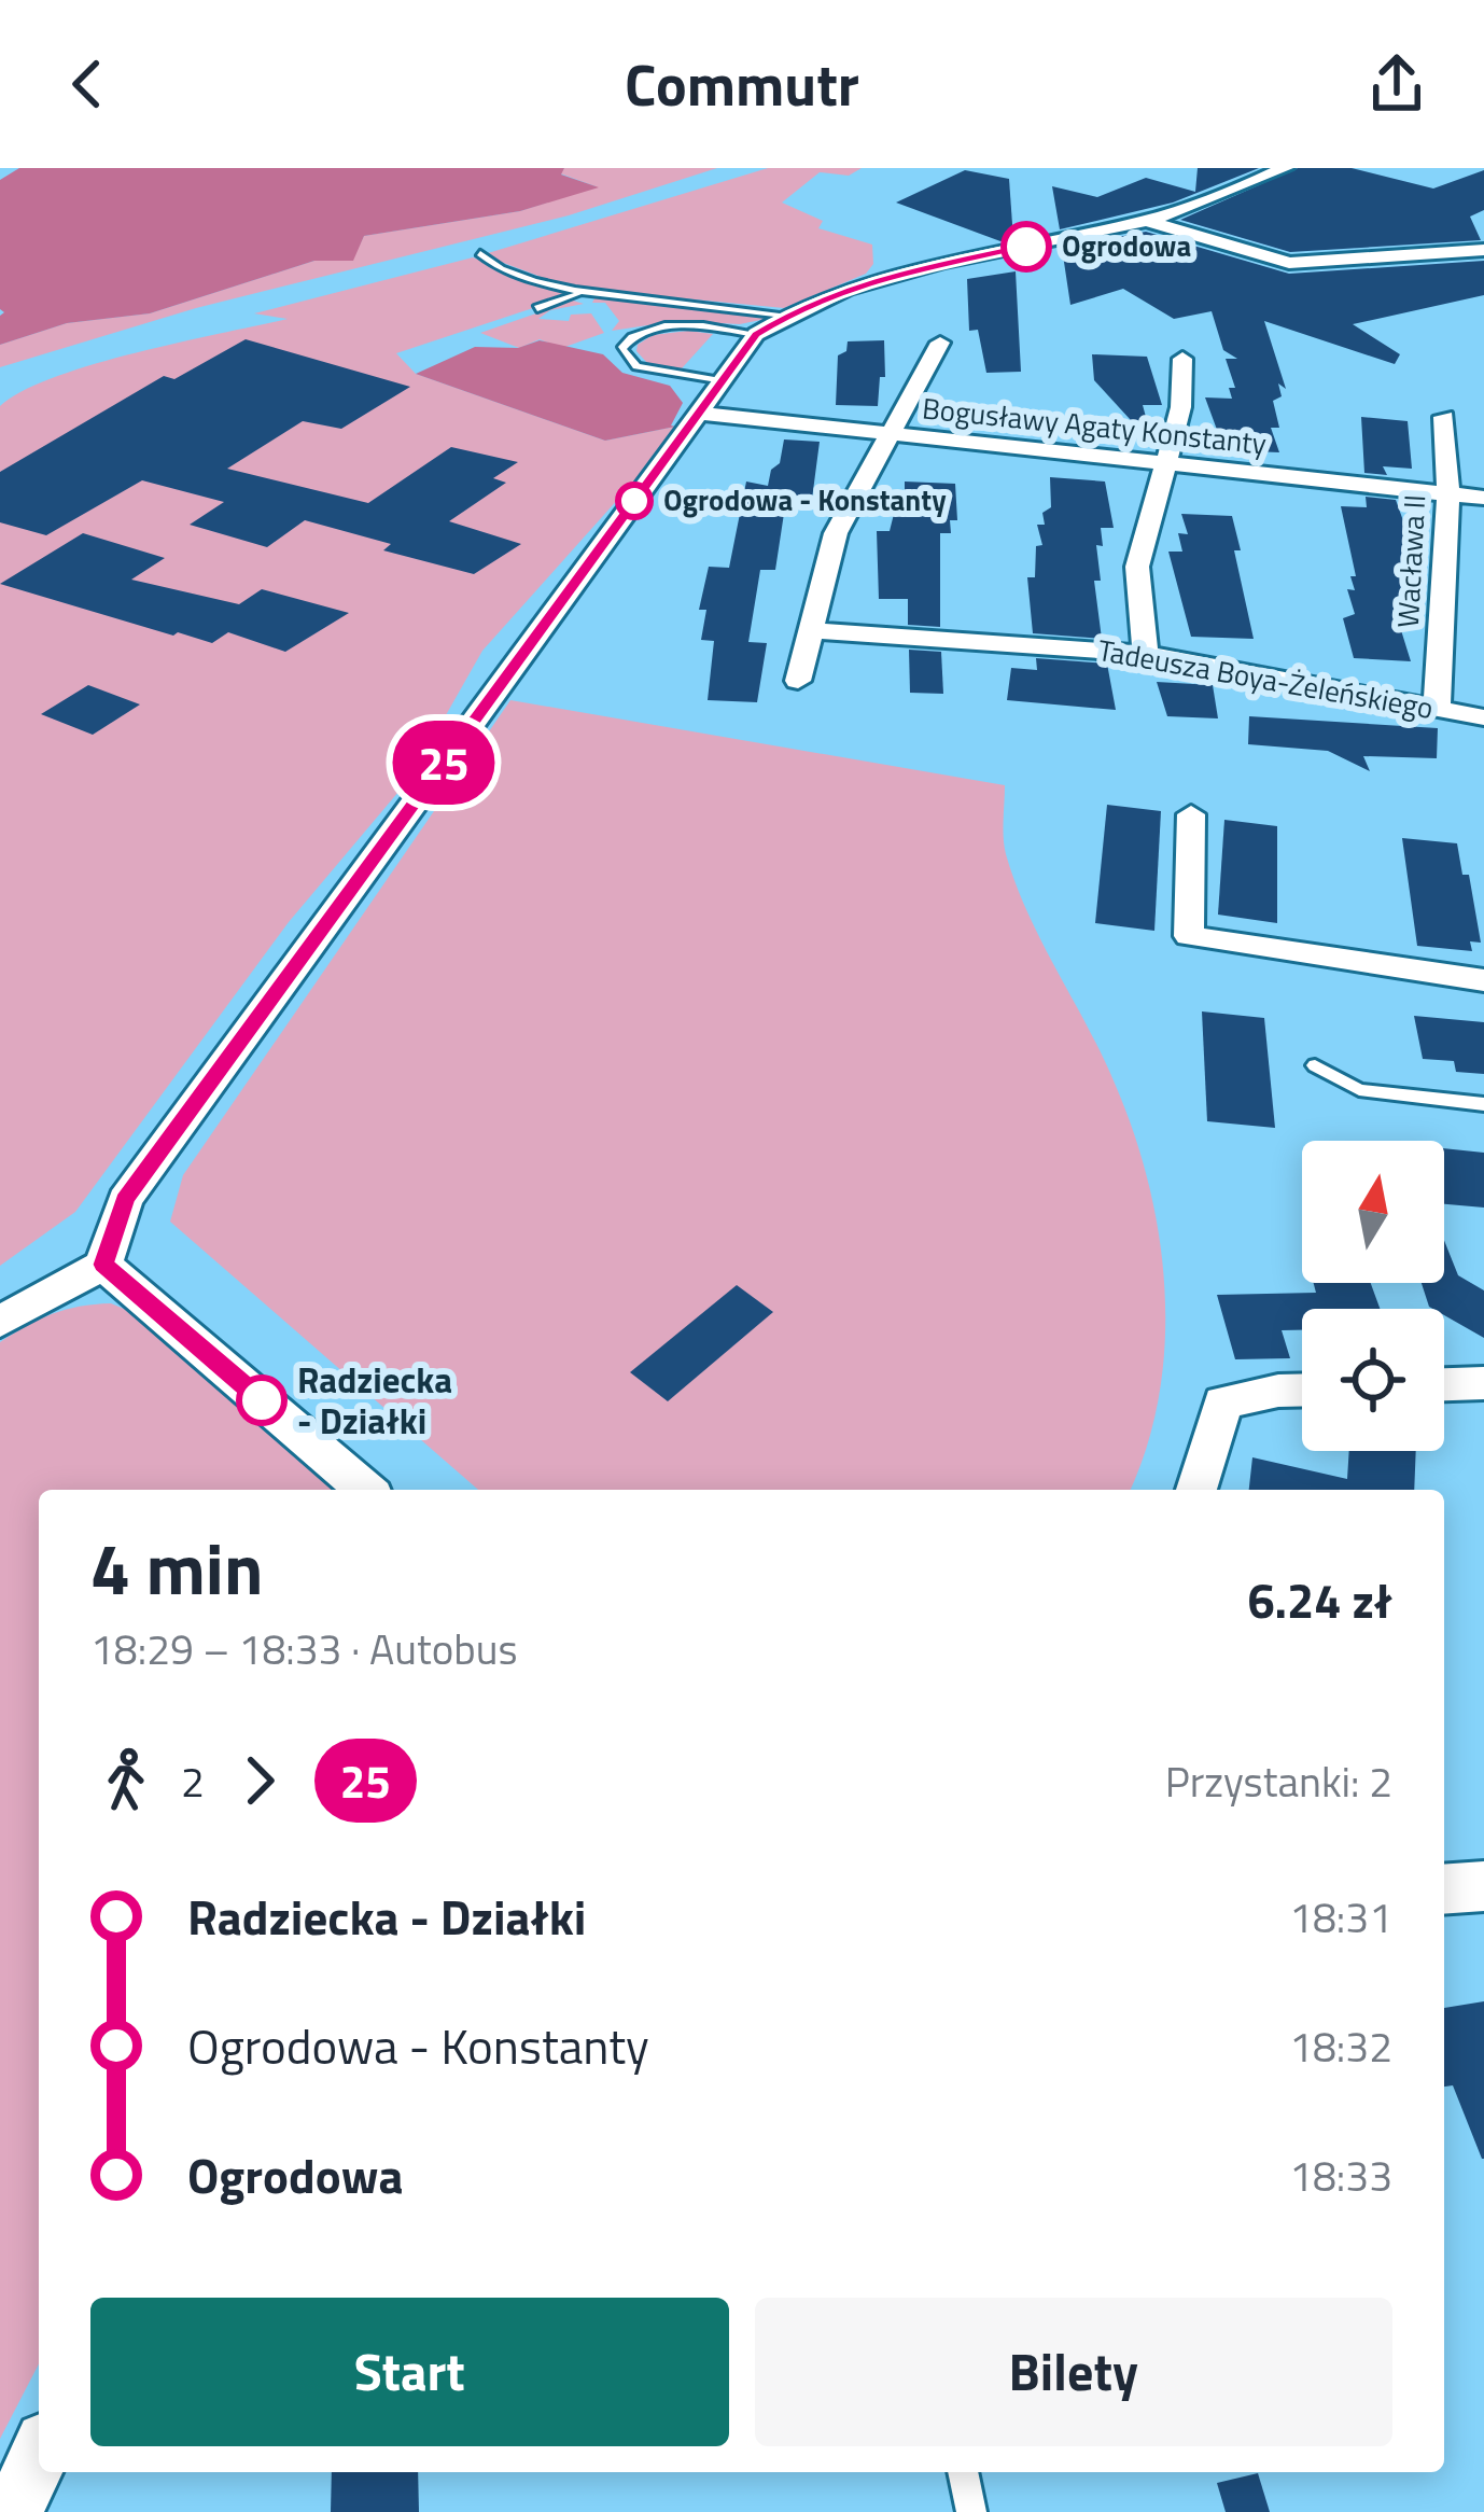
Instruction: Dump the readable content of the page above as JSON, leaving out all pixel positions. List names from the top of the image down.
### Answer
{
  "streets": {
    "street": ["Bogusławy Agaty Konstanty", "Wacława II", "Tadeusza Boya-Żeleńskiego"]
  },
  "crossings": [
    ["Bogusławy Agaty Konstanty", "Wacława II"],
    ["Wacława II", "Tadeusza Boya-Żeleńskiego"]
  ],
  "places": ["Ogrodowa", "Ogrodowa - Konstanty", "Radziecka - Działki"],
  "lines": ["bus line 25"],
  "north": "top",
  "page": {
    "header": "Commutr",
    "on_map": "25",
    "heading": ["4 min", "18:29 – 18:33 · Autobus", "6.24 zł"],
    "legs": ["2", "25", "Przystanki: 2"],
    "list": [
      {
        "name": "Radziecka - Działki",
        "value": "18:31"
      },
      {
        "name": "Ogrodowa - Konstanty",
        "value": "18:32"
      },
      {
        "name": "Ogrodowa",
        "value": "18:33"
      }
    ],
    "buttons": ["Start", "Bilety"]
  }
}
